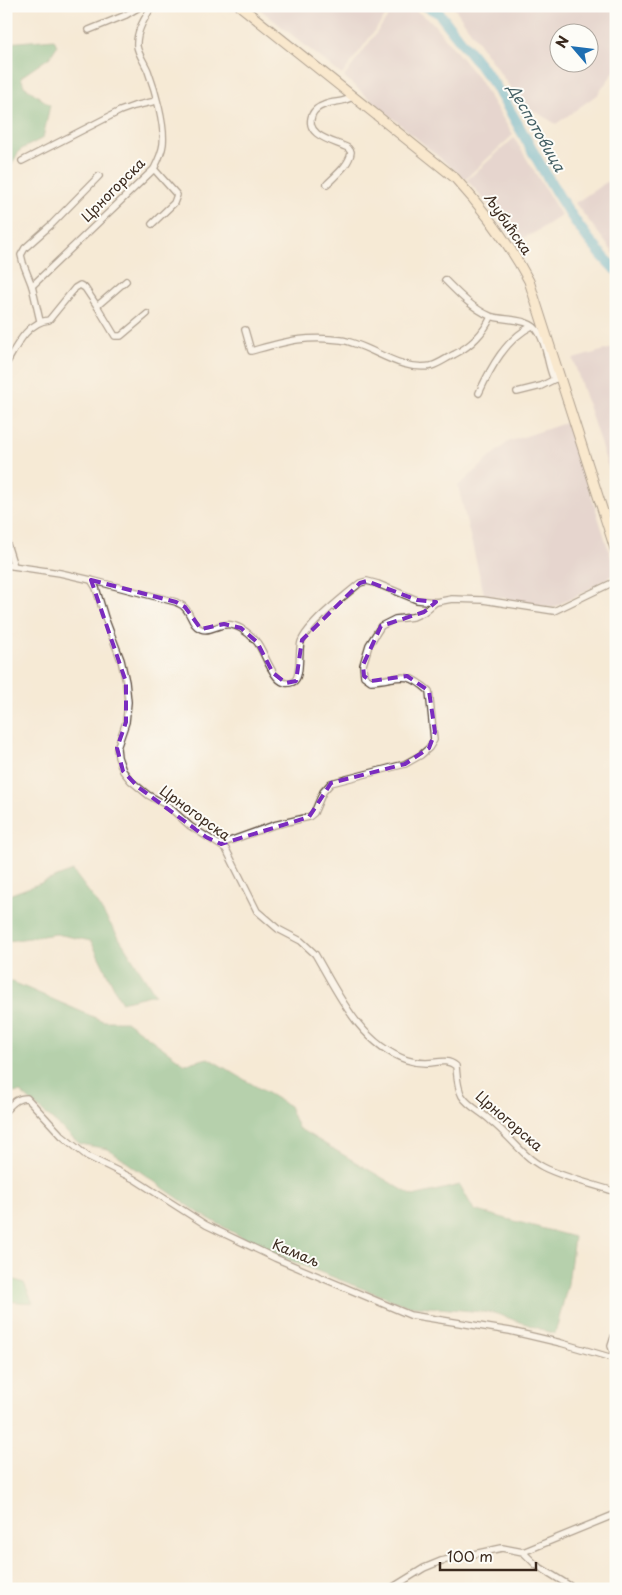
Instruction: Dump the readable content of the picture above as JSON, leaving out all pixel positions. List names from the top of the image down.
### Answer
{
  "streets": {
    "street": ["Црногорска", "Љубићска", "Камаљ"]
  },
  "water": ["Деспотовица"],
  "scale_bar": "100 m",
  "north": "top left"
}
